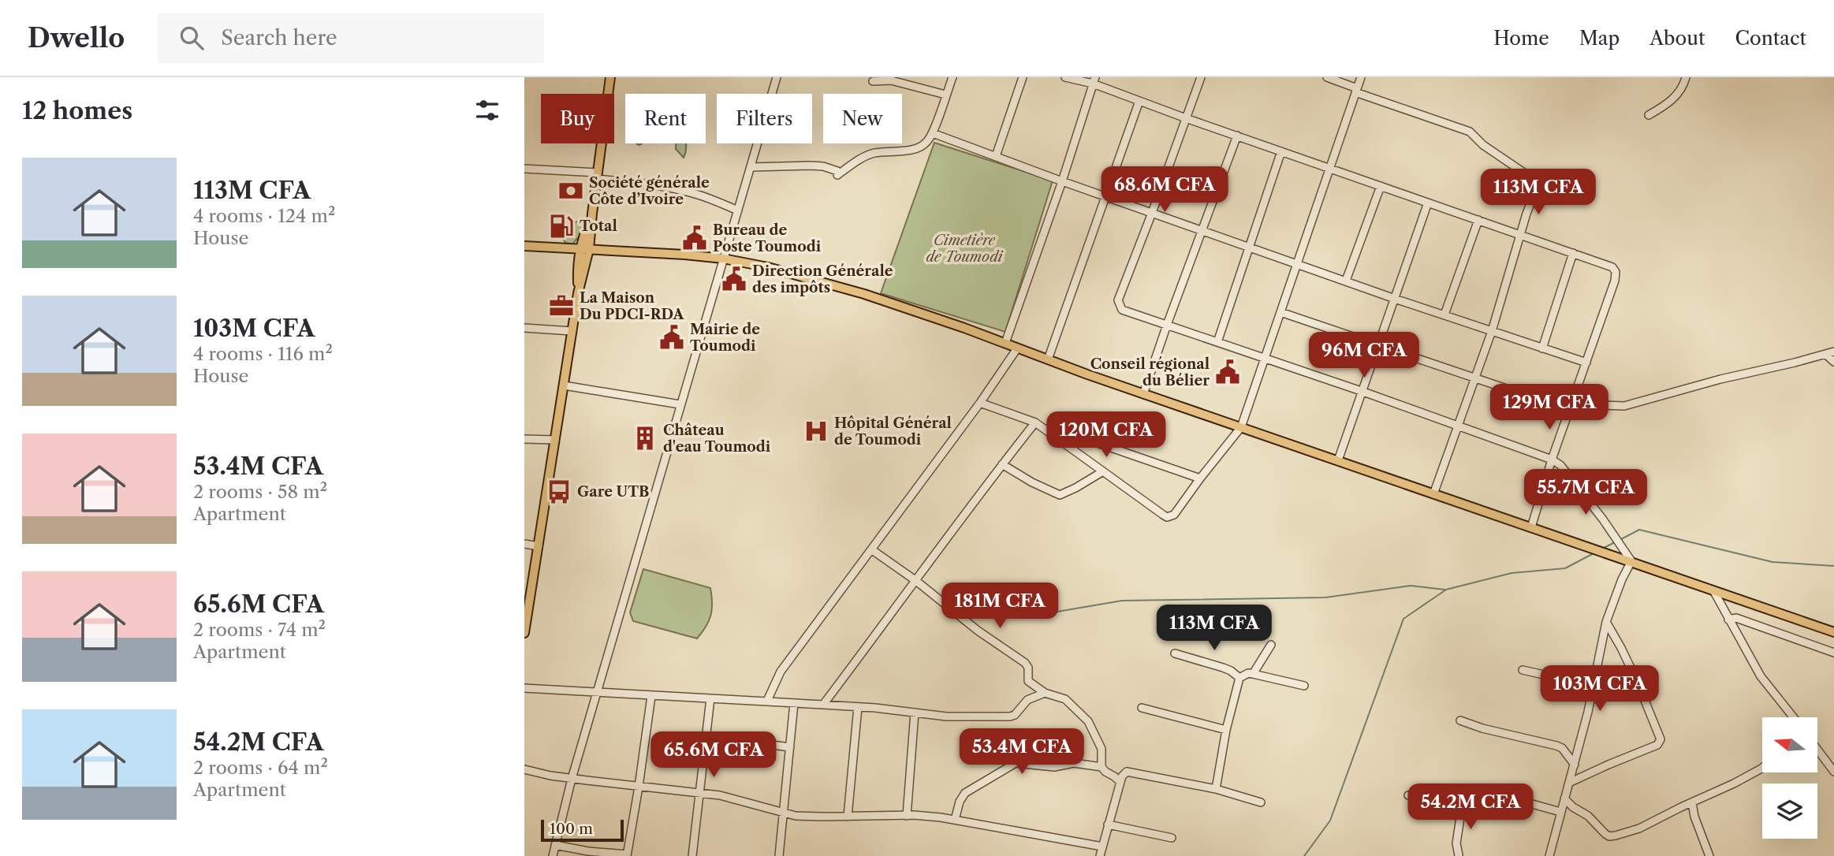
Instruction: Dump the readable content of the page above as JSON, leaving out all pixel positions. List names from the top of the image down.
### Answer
{
  "parks": ["Cimetière de Toumodi"],
  "places": {
    "bank": ["Société générale Côte d’Ivoire"],
    "fuel station": ["Total"],
    "public building": [
      "Bureau de Poste Toumodi",
      "Direction Générale des impôts",
      "Mairie de Toumodi",
      "Conseil régional du Bélier"
    ],
    "office": ["La Maison Du PDCI-RDA"],
    "hospital": ["Hôpital Général de Toumodi"],
    "building": ["Château d'eau Toumodi"],
    "bus stop": ["Gare UTB"]
  },
  "scale_bar": "100 m",
  "north": "left",
  "page": {
    "header": "Dwello",
    "search": "Search here",
    "nav": [
      "Home",
      "Map",
      "About",
      "Contact"
    ],
    "heading": "12 homes",
    "chip": [
      "Buy",
      "Rent",
      "Filters",
      "New"
    ],
    "list": [
      {
        "name": "113M CFA",
        "note": "4 rooms · 124 m² · House"
      },
      {
        "name": "103M CFA",
        "note": "4 rooms · 116 m² · House"
      },
      {
        "name": "53.4M CFA",
        "note": "2 rooms · 58 m² · Apartment"
      },
      {
        "name": "65.6M CFA",
        "note": "2 rooms · 74 m² · Apartment"
      },
      {
        "name": "54.2M CFA",
        "note": "2 rooms · 64 m² · Apartment"
      }
    ],
    "price": [
      "68.6M CFA",
      "113M CFA",
      "96M CFA",
      "129M CFA",
      "120M CFA",
      "55.7M CFA",
      "181M CFA",
      "113M CFA",
      "103M CFA",
      "53.4M CFA",
      "65.6M CFA",
      "54.2M CFA"
    ],
    "scale": "100 m"
  }
}
